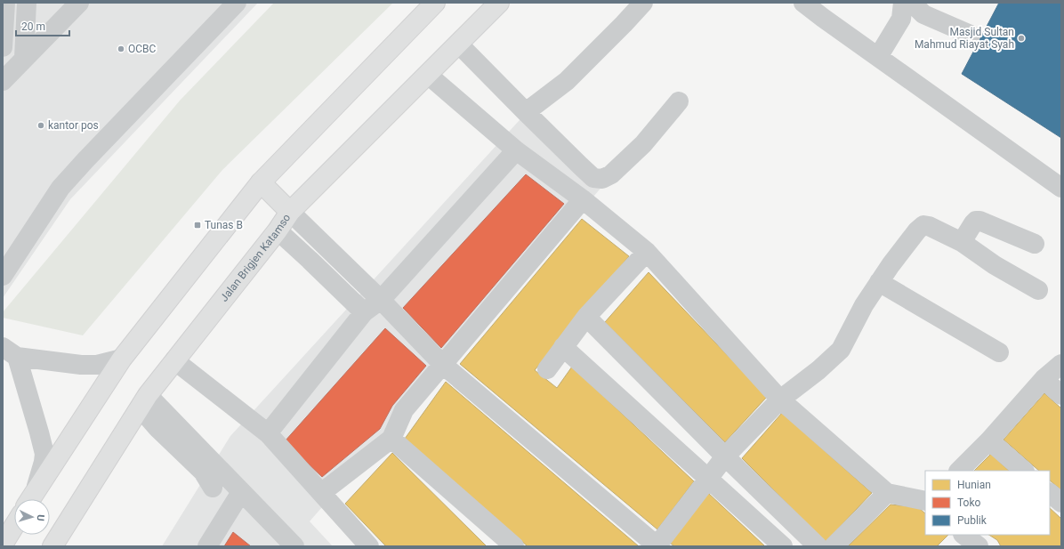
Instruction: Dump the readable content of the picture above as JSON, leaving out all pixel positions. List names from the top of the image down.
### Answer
{
  "streets": {
    "main road": ["Jalan Brigjen Katamso"]
  },
  "places": {
    "other": ["Masjid Sultan Mahmud Riayat Syah", "OCBC", "kantor pos"],
    "transit": ["Tunas B"]
  },
  "legend": ["Hunian", "Toko", "Publik"],
  "scale_bar": "20 m",
  "north": "right"
}
